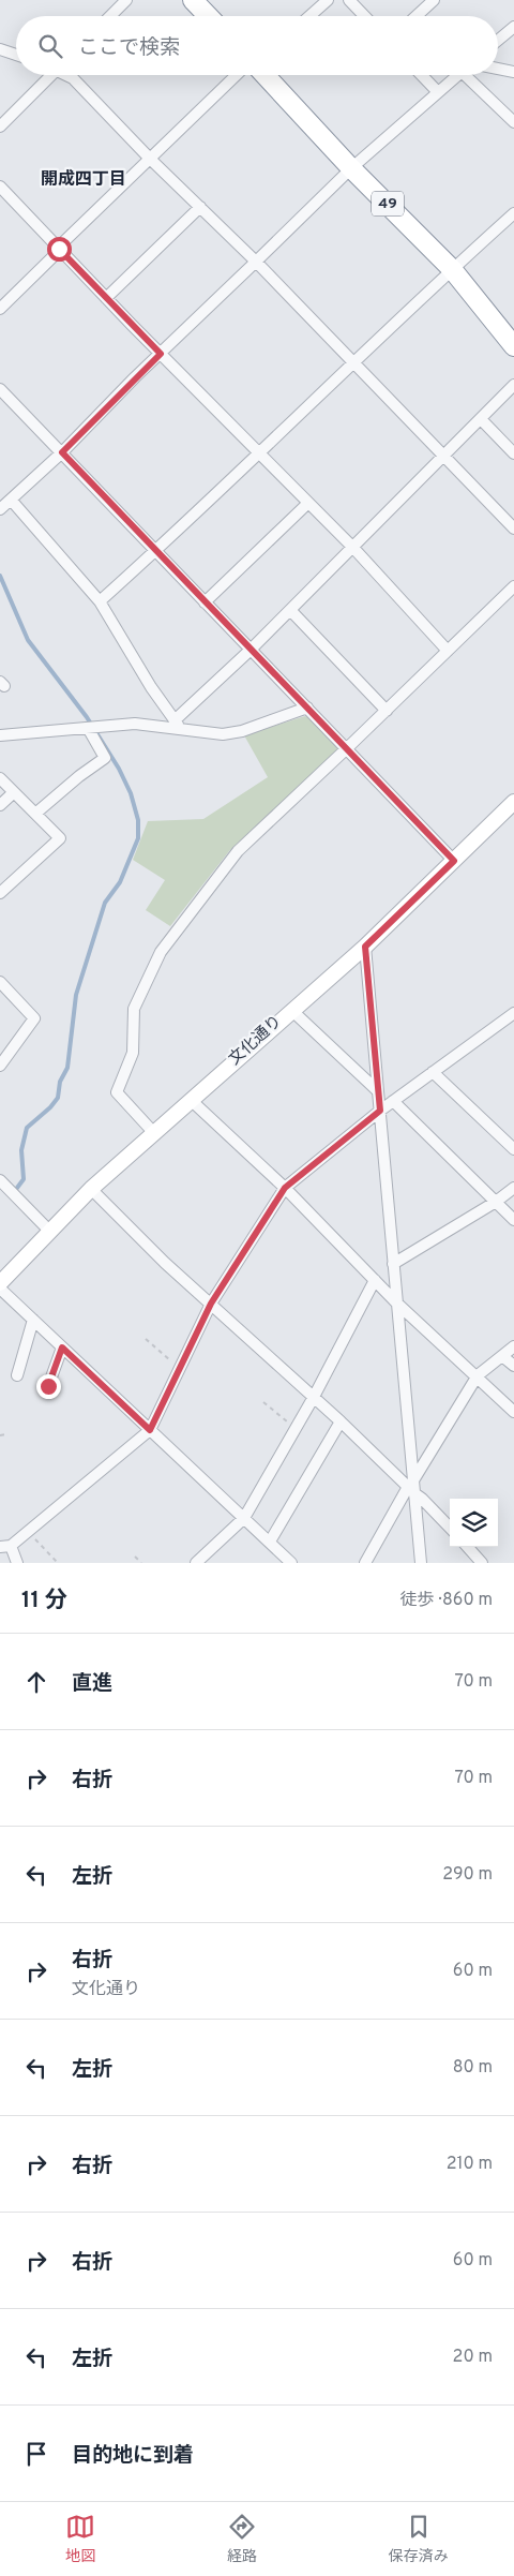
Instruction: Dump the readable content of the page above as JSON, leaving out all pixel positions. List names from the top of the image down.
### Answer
{
  "streets": {
    "highway": ["49"],
    "street": ["文化通り"]
  },
  "districts": ["開成四丁目"],
  "page": {
    "search": "ここで検索",
    "heading": ["11 分", "徒歩 · 860 m"],
    "list": [
      ["直進", "70 m"],
      ["右折", "70 m"],
      ["左折", "290 m"],
      ["右折", "文化通り", "60 m"],
      ["左折", "80 m"],
      ["右折", "210 m"],
      ["右折", "60 m"],
      ["左折", "20 m"],
      "目的地に到着"
    ],
    "nav": ["地図", "経路", "保存済み"]
  }
}
